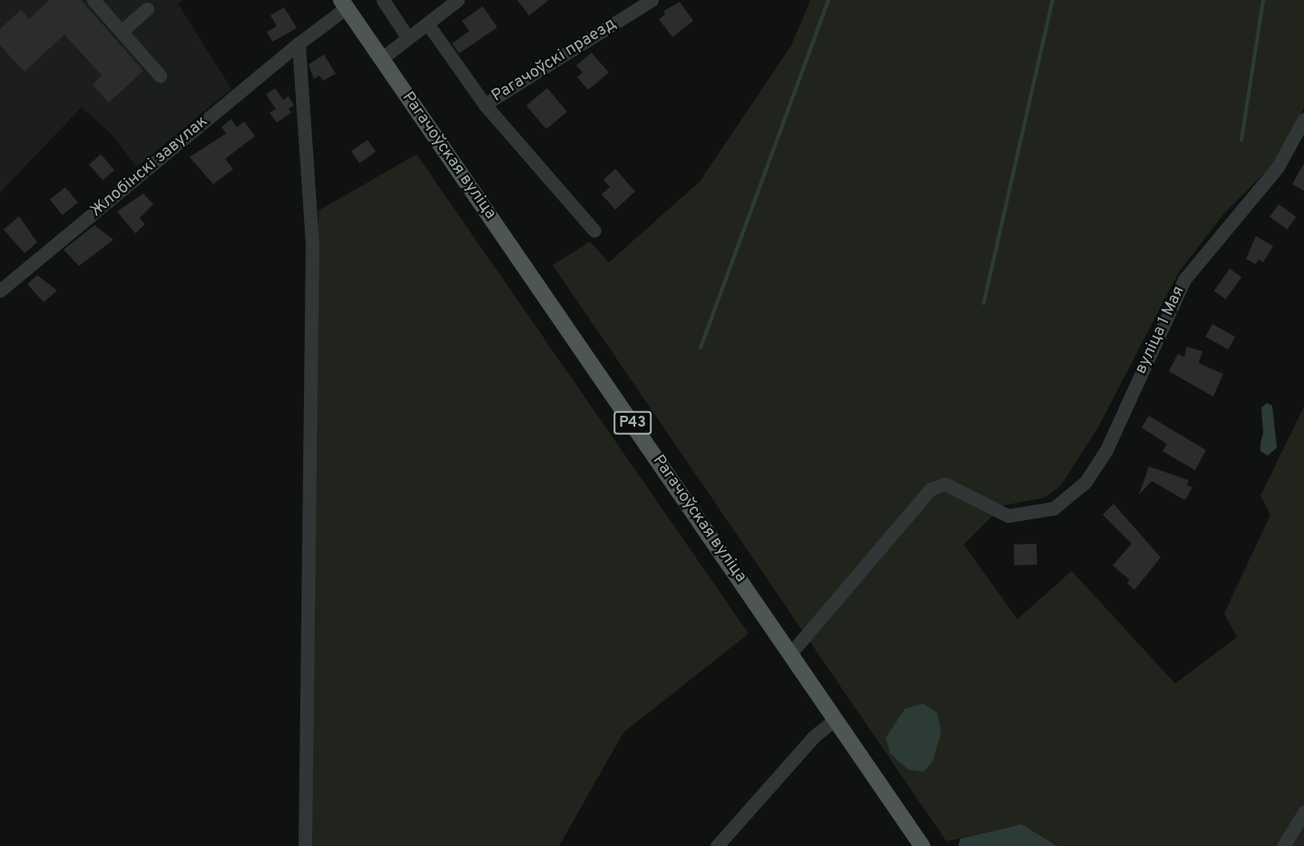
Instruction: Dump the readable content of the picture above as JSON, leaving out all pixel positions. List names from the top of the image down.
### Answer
{
  "streets": {
    "main road": ["Рагачоўская вуліца", "Р43"],
    "street": ["Рагачоўскі праезд", "Жлобінскі завулак", "вуліца 1 Мая"]
  },
  "crossings": [
    ["Рагачоўская вуліца", "Жлобінскі завулак"],
    ["Рагачоўская вуліца", "вуліца 1 Мая"]
  ]
}
